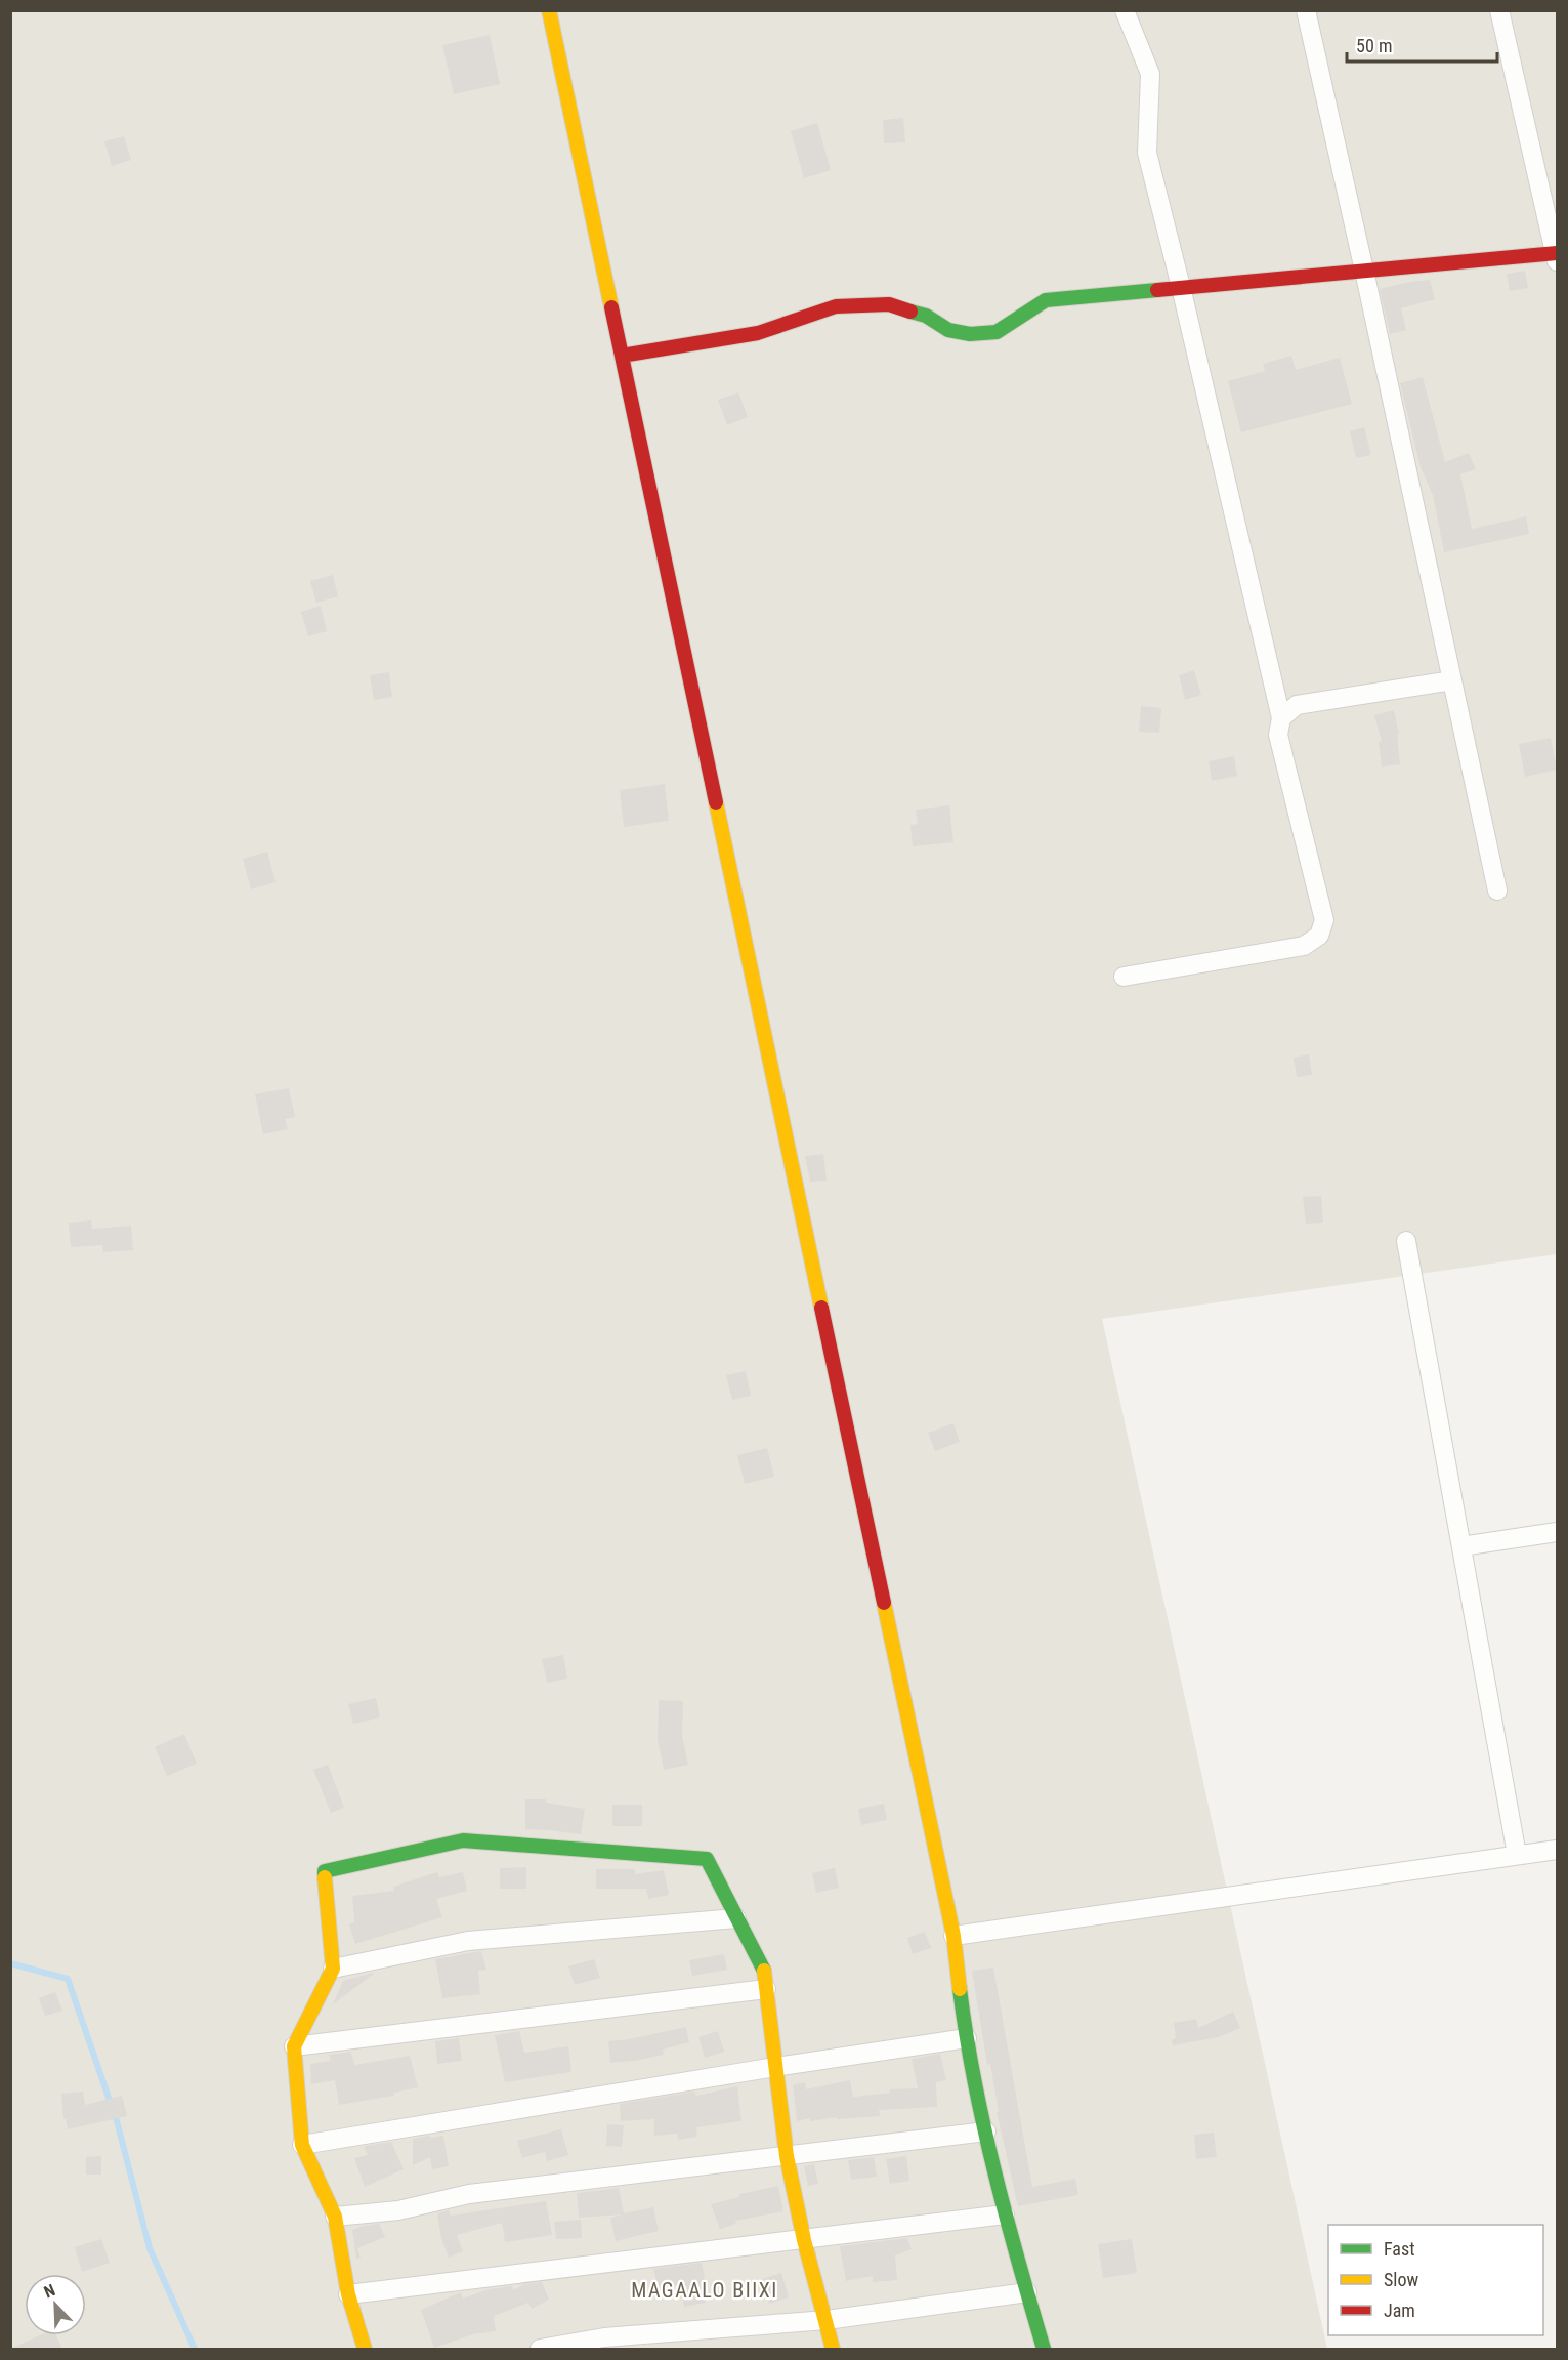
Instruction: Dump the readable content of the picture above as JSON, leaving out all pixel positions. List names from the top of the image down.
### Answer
{
  "districts": ["MAGAALO BIIXI"],
  "legend": ["Fast", "Slow", "Jam"],
  "scale_bar": "50 m",
  "north": "top left"
}
